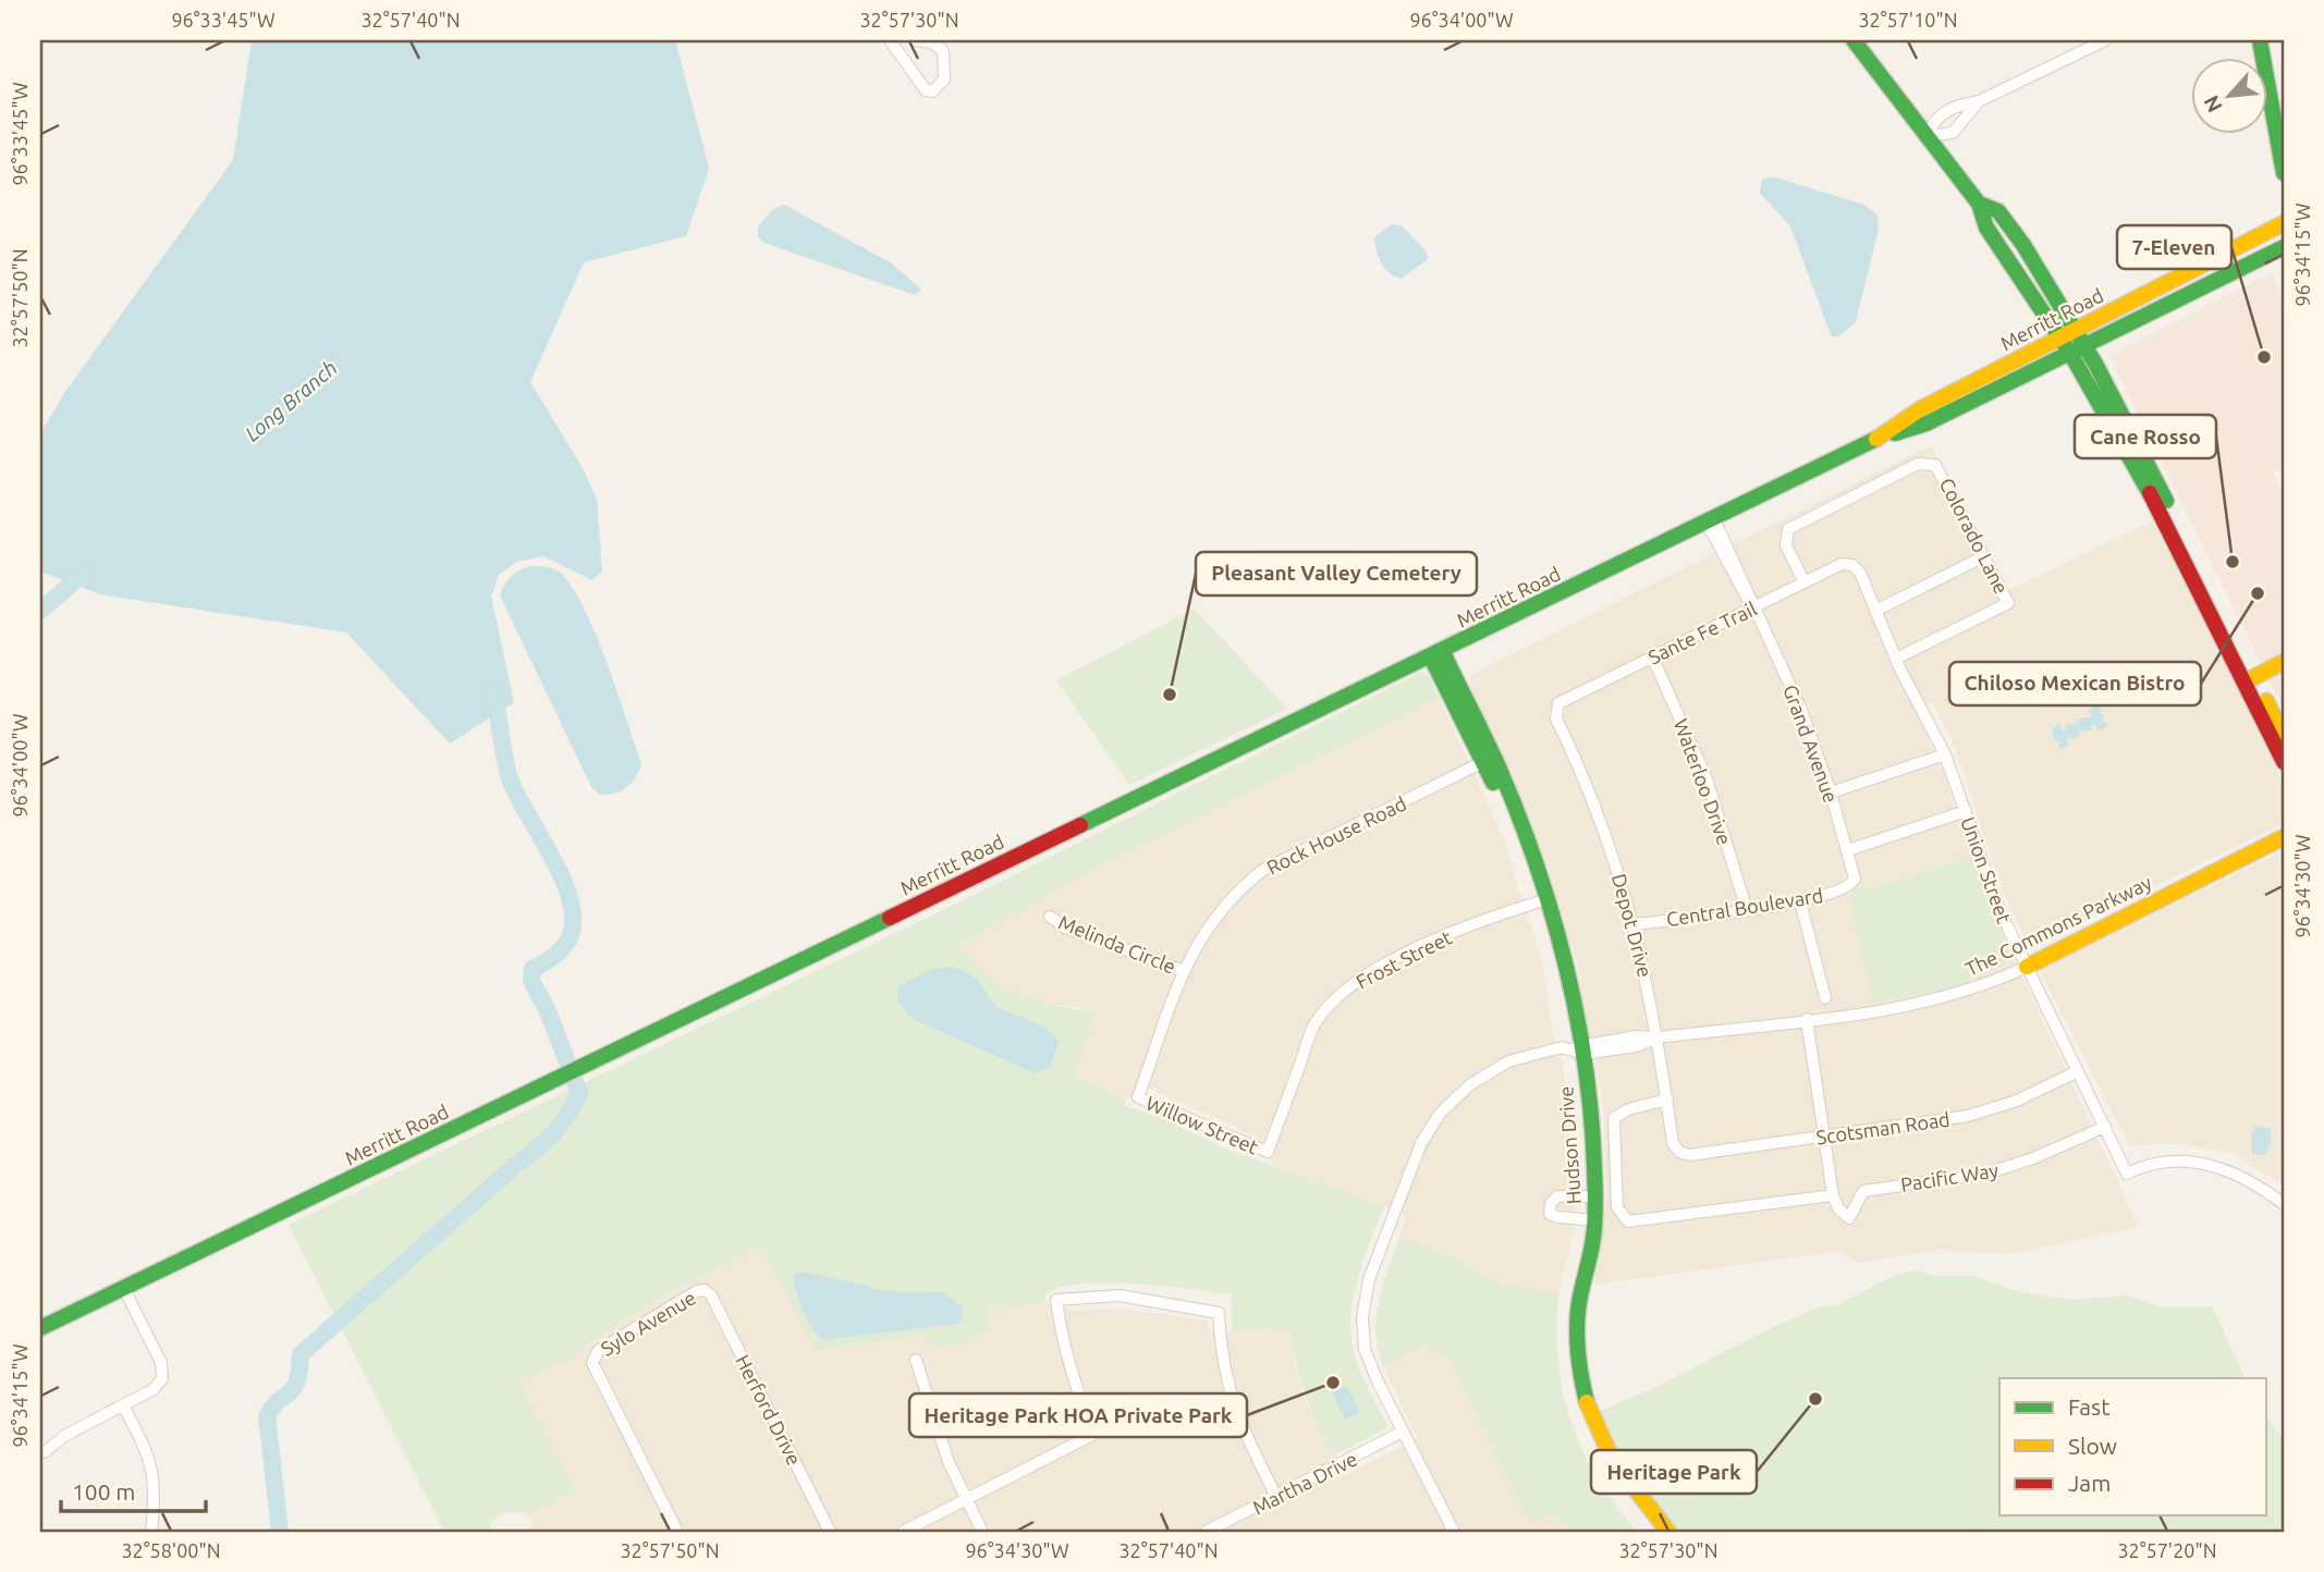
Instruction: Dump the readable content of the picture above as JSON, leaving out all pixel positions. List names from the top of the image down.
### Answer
{
  "streets": {
    "main road": ["Merritt Road", "The Commons Parkway", "Hudson Drive"],
    "street": [
      "Colorado Lane",
      "Sante Fe Trail",
      "Grand Avenue",
      "Waterloo Drive",
      "Rock House Road",
      "Union Street",
      "Central Boulevard",
      "Depot Drive",
      "Melinda Circle",
      "Frost Street",
      "Willow Street",
      "Scotsman Road",
      "Pacific Way",
      "Sylo Avenue",
      "Herford Drive",
      "Martha Drive"
    ]
  },
  "crossings": [
    ["Merritt Road", "Grand Avenue"],
    ["Merritt Road", "Hudson Drive"],
    ["Colorado Lane", "Sante Fe Trail"],
    ["Colorado Lane", "Union Street"],
    ["Sante Fe Trail", "Grand Avenue"],
    ["Sante Fe Trail", "Waterloo Drive"],
    ["Sante Fe Trail", "Union Street"],
    ["Sante Fe Trail", "Depot Drive"],
    ["Grand Avenue", "Central Boulevard"],
    ["Waterloo Drive", "Central Boulevard"],
    ["Rock House Road", "Melinda Circle"],
    ["Rock House Road", "Willow Street"],
    ["Rock House Road", "Hudson Drive"],
    ["Union Street", "The Commons Parkway"],
    ["Union Street", "Scotsman Road"],
    ["Union Street", "Pacific Way"],
    ["Central Boulevard", "Depot Drive"],
    ["Depot Drive", "The Commons Parkway"],
    ["Depot Drive", "Scotsman Road"],
    ["The Commons Parkway", "Hudson Drive"],
    ["The Commons Parkway", "Martha Drive"],
    ["Frost Street", "Willow Street"],
    ["Frost Street", "Hudson Drive"],
    ["Sylo Avenue", "Herford Drive"]
  ],
  "water": ["Long Branch"],
  "places": [
    "7-Eleven",
    "Cane Rosso",
    "Chiloso Mexican Bistro",
    "Pleasant Valley Cemetery",
    "Heritage Park HOA Private Park",
    "Heritage Park"
  ],
  "legend": ["Fast", "Slow", "Jam"],
  "scale_bar": "100 m",
  "north": "bottom left",
  "coordinates": [
    "96°33'45\"W",
    "32°57'40\"N",
    "32°57'30\"N",
    "96°34'00\"W",
    "32°57'10\"N",
    "96°34'15\"W",
    "32°57'50\"N",
    "96°34'30\"W",
    "32°58'00\"N",
    "32°57'20\"N"
  ]
}
